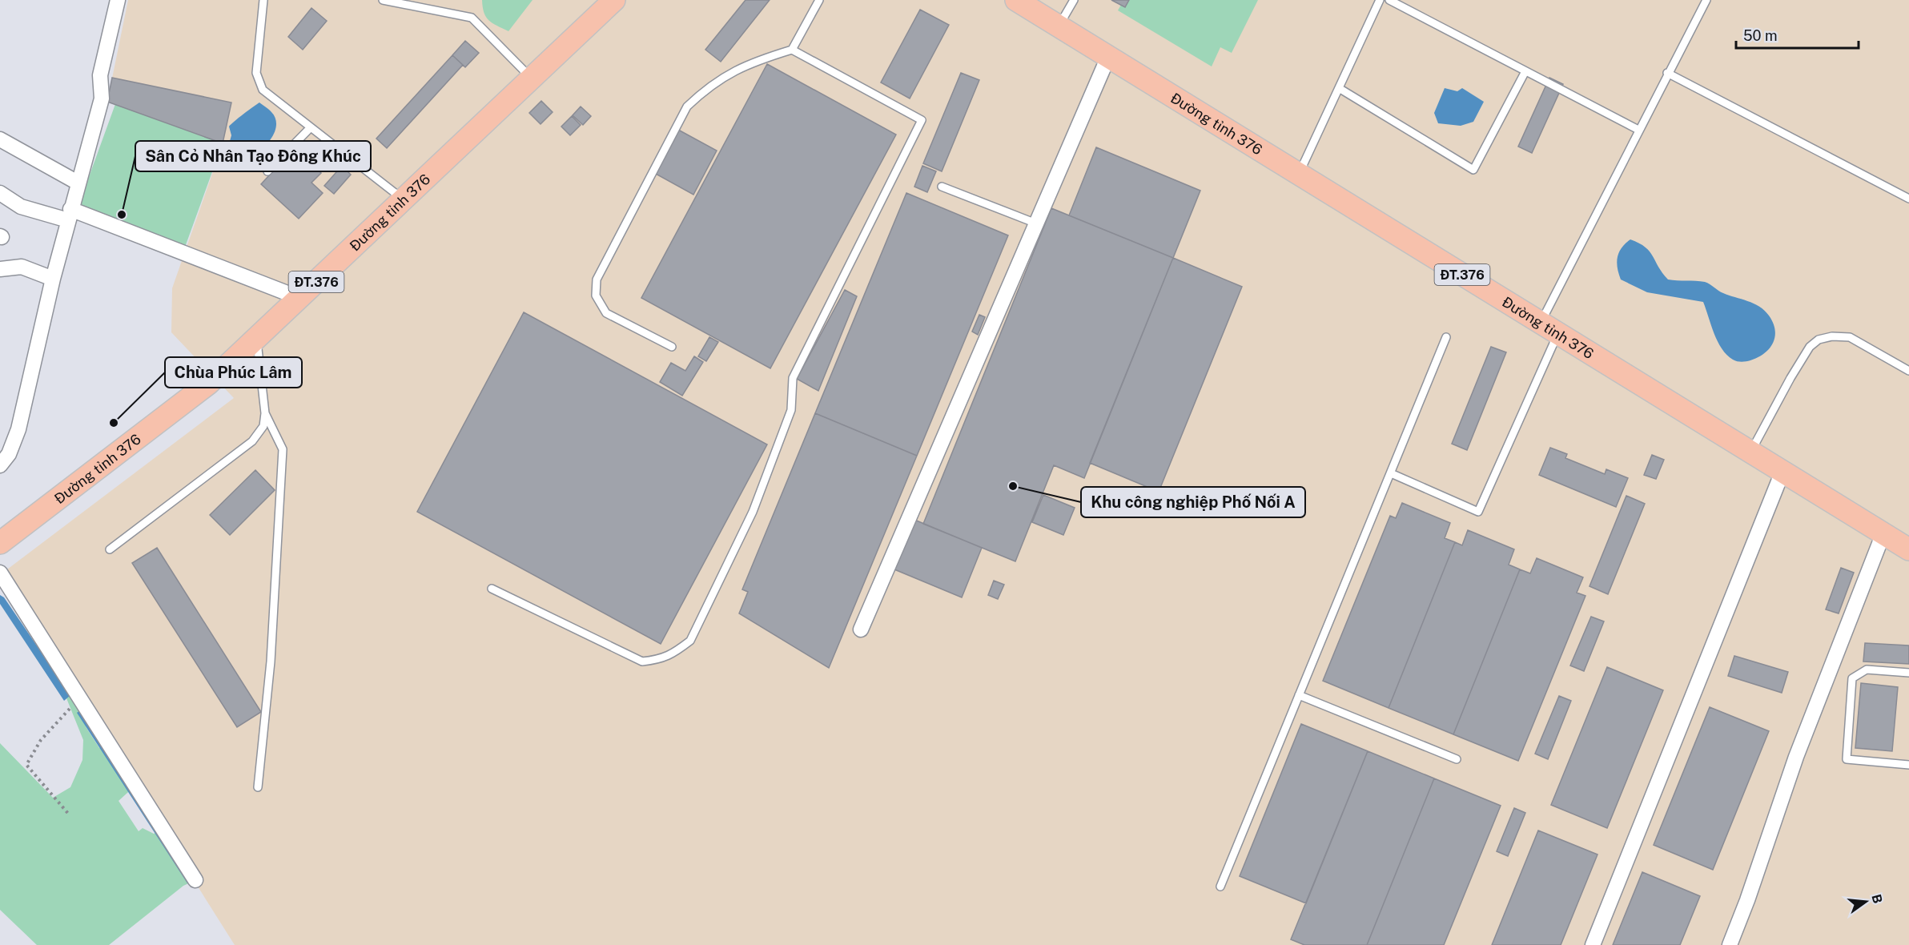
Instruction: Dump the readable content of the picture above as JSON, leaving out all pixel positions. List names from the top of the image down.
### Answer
{
  "streets": {
    "main road": ["Đường tỉnh 376", "ĐT.376"]
  },
  "places": ["Sân Cỏ Nhân Tạo Đông Khúc", "Chùa Phúc Lâm", "Khu công nghiệp Phố Nối A"],
  "scale_bar": "50 m",
  "north": "right"
}
